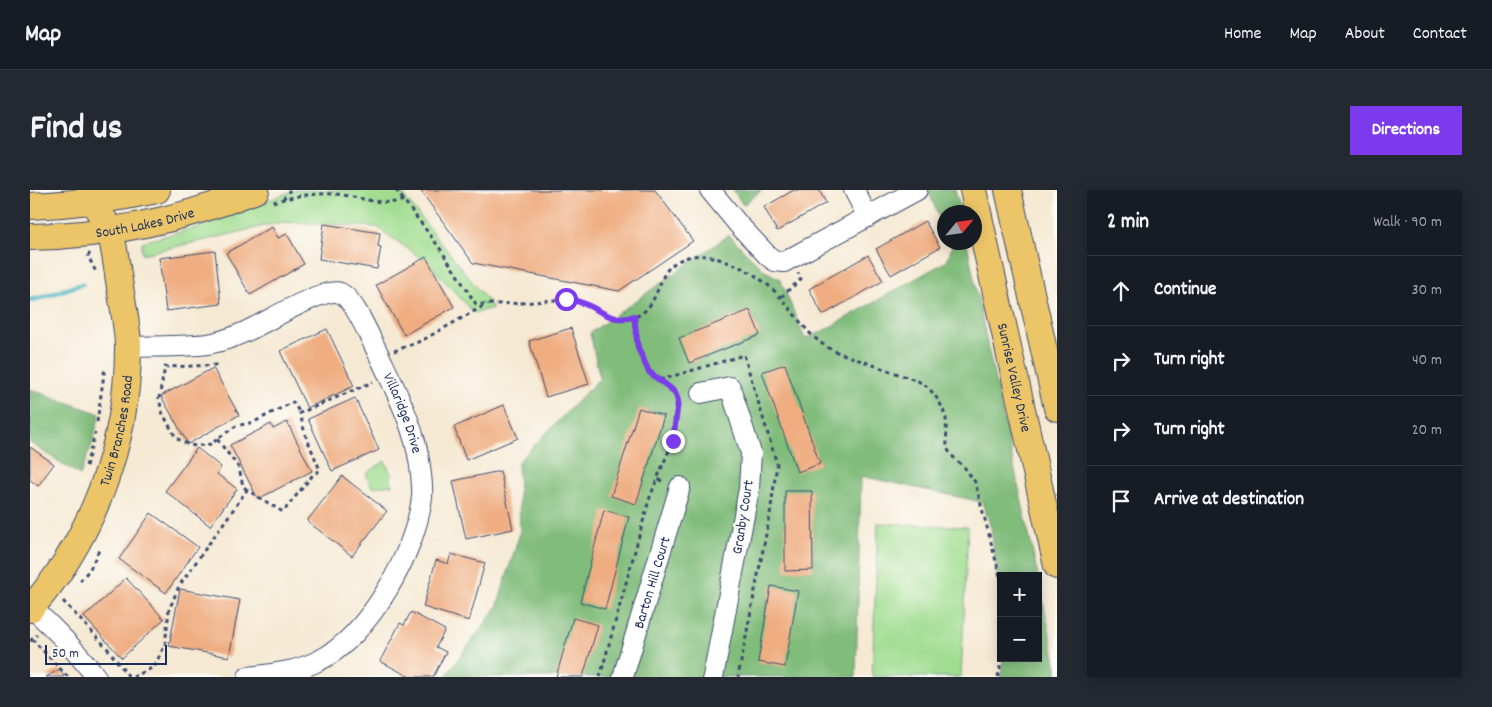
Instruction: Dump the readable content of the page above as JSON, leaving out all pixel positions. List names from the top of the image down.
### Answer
{
  "streets": {
    "main road": ["South Lakes Drive", "Sunrise Valley Drive", "Twin Branches Road"],
    "street": ["Villaridge Drive", "Granby Court", "Barton Hill Court"]
  },
  "crossings": [
    ["South Lakes Drive", "Twin Branches Road"],
    ["Villaridge Drive", "Twin Branches Road"]
  ],
  "scale_bar": "50 m",
  "north": "top right",
  "page": {
    "header": "Map",
    "nav": [
      "Home",
      "Map",
      "About",
      "Contact"
    ],
    "title": "Find us",
    "buttons": "Directions",
    "heading": ["2 min", "Walk · 90 m"],
    "list": [
      ["Continue", "30 m"],
      ["Turn right", "40 m"],
      ["Turn right", "20 m"],
      "Arrive at destination"
    ],
    "map_buttons": ["+", "−"],
    "scale": "50 m"
  }
}
